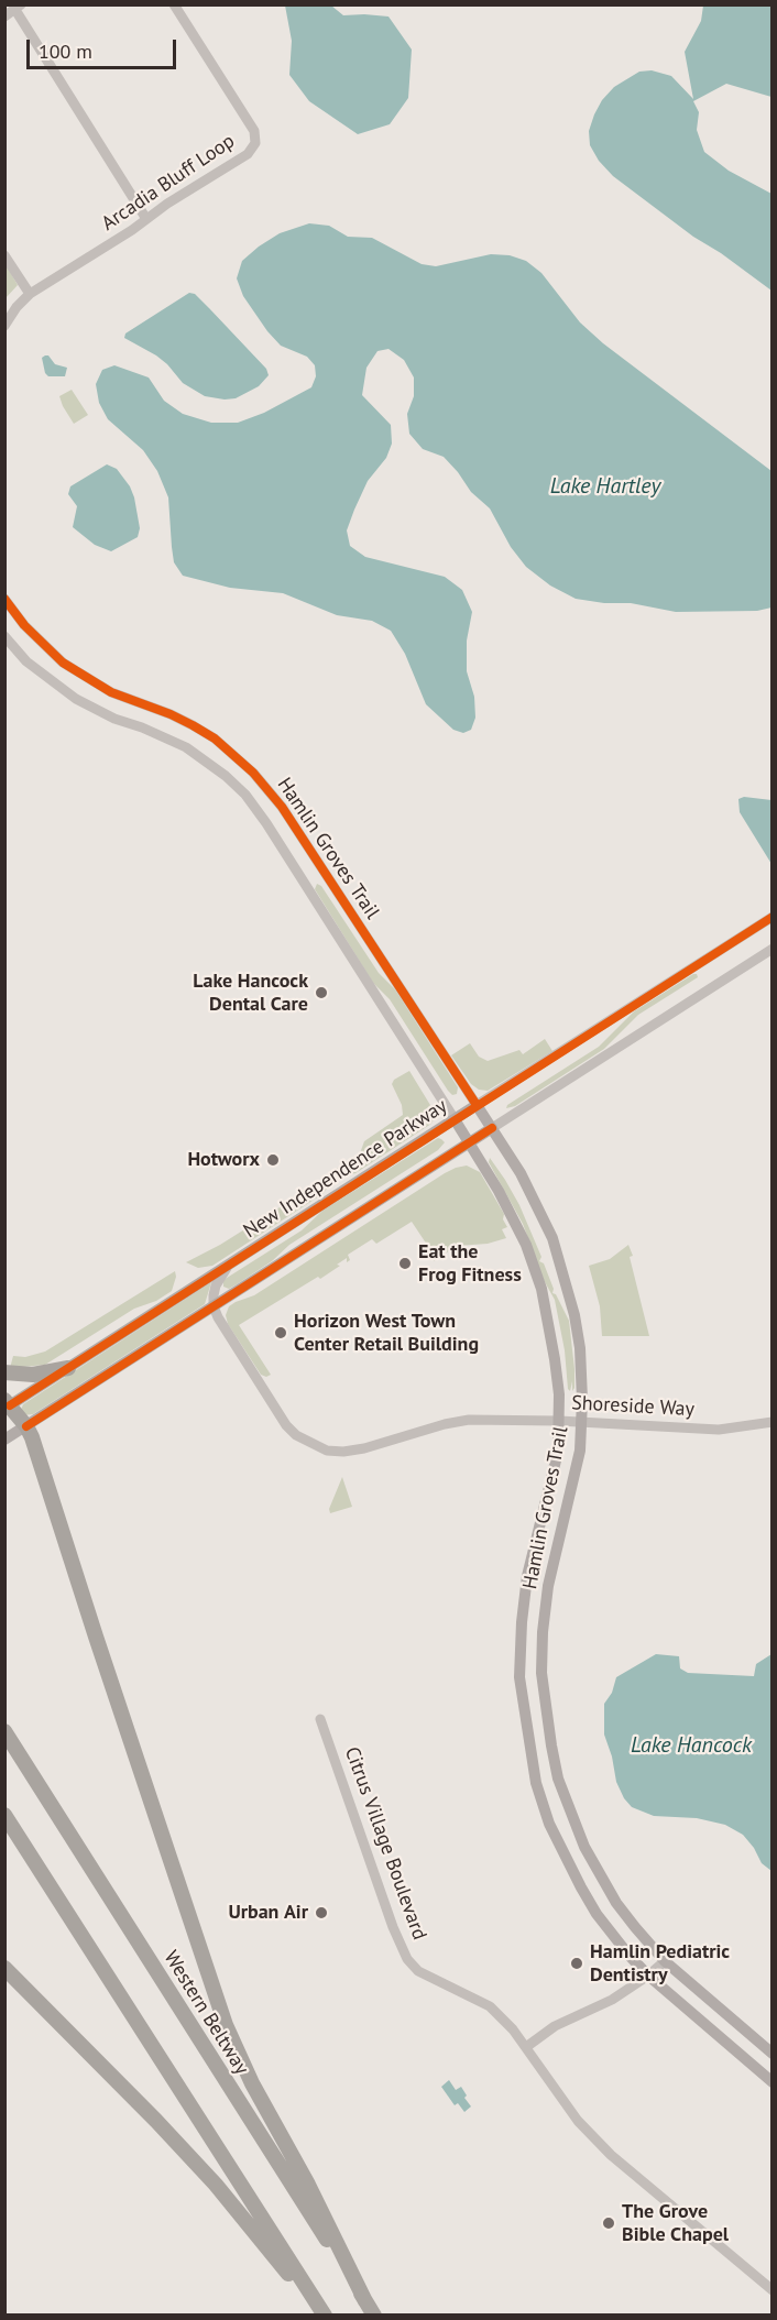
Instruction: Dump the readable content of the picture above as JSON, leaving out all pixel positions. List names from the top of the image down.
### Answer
{
  "streets": {
    "highway": ["Western Beltway"],
    "main road": ["Hamlin Groves Trail", "New Independence Parkway"],
    "street": ["Arcadia Bluff Loop", "Shoreside Way", "Citrus Village Boulevard"]
  },
  "crossings": [
    ["Hamlin Groves Trail", "New Independence Parkway"],
    ["Hamlin Groves Trail", "Shoreside Way"]
  ],
  "water": ["Lake Hartley", "Lake Hancock"],
  "places": [
    "Lake Hancock Dental Care",
    "Hotworx",
    "Eat the Frog Fitness",
    "Horizon West Town Center Retail Building",
    "Urban Air",
    "Hamlin Pediatric Dentistry",
    "The Grove Bible Chapel"
  ],
  "scale_bar": "100 m"
}
